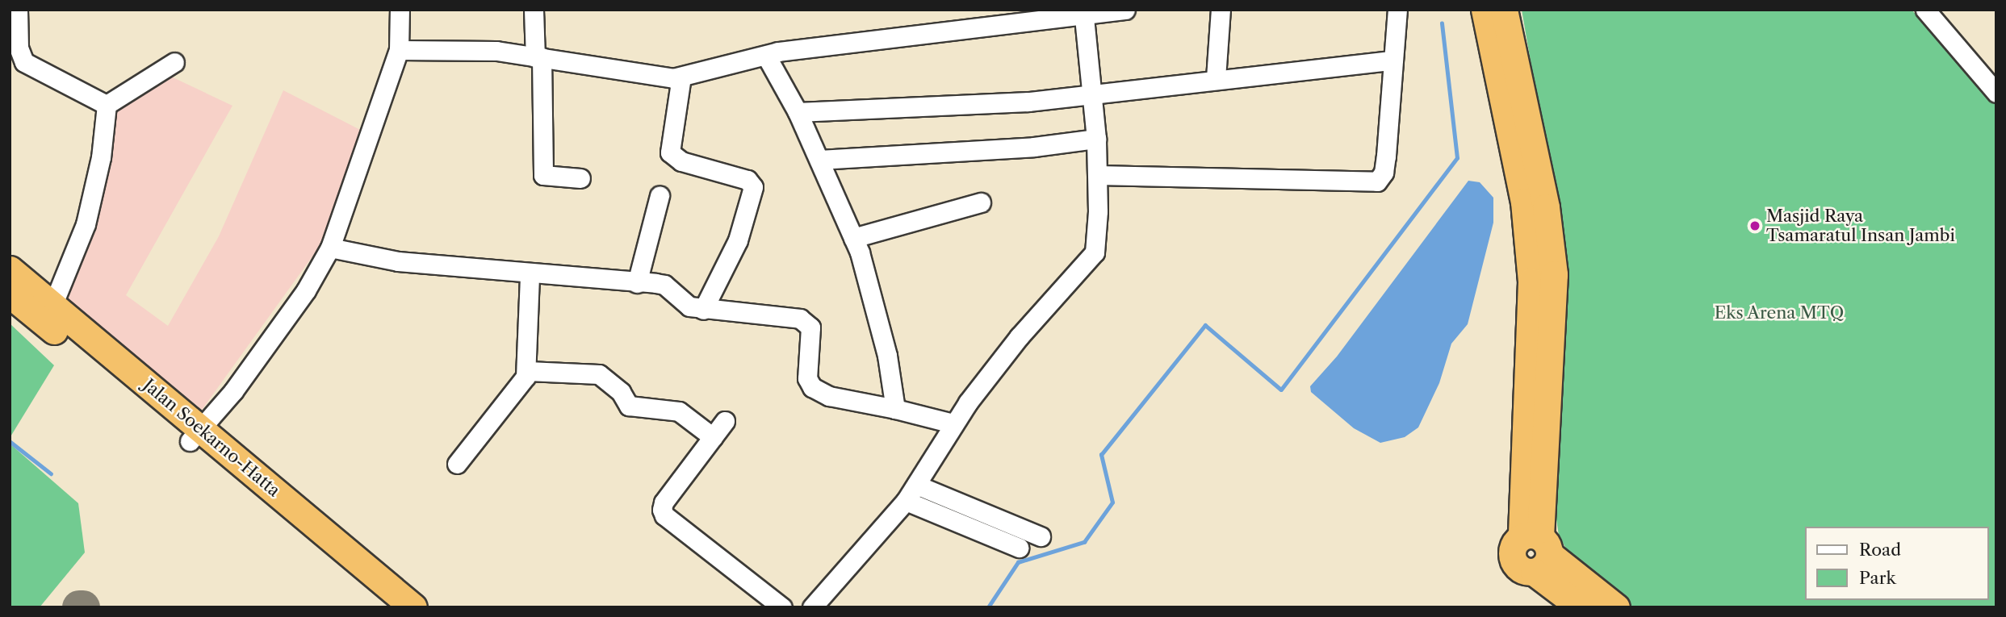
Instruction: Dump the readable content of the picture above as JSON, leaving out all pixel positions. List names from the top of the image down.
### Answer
{
  "streets": {
    "highway": ["Jalan Soekarno-Hatta"]
  },
  "parks": ["Eks Arena MTQ"],
  "places": ["Masjid Raya Tsamaratul Insan Jambi"],
  "legend": ["Road", "Park"]
}
